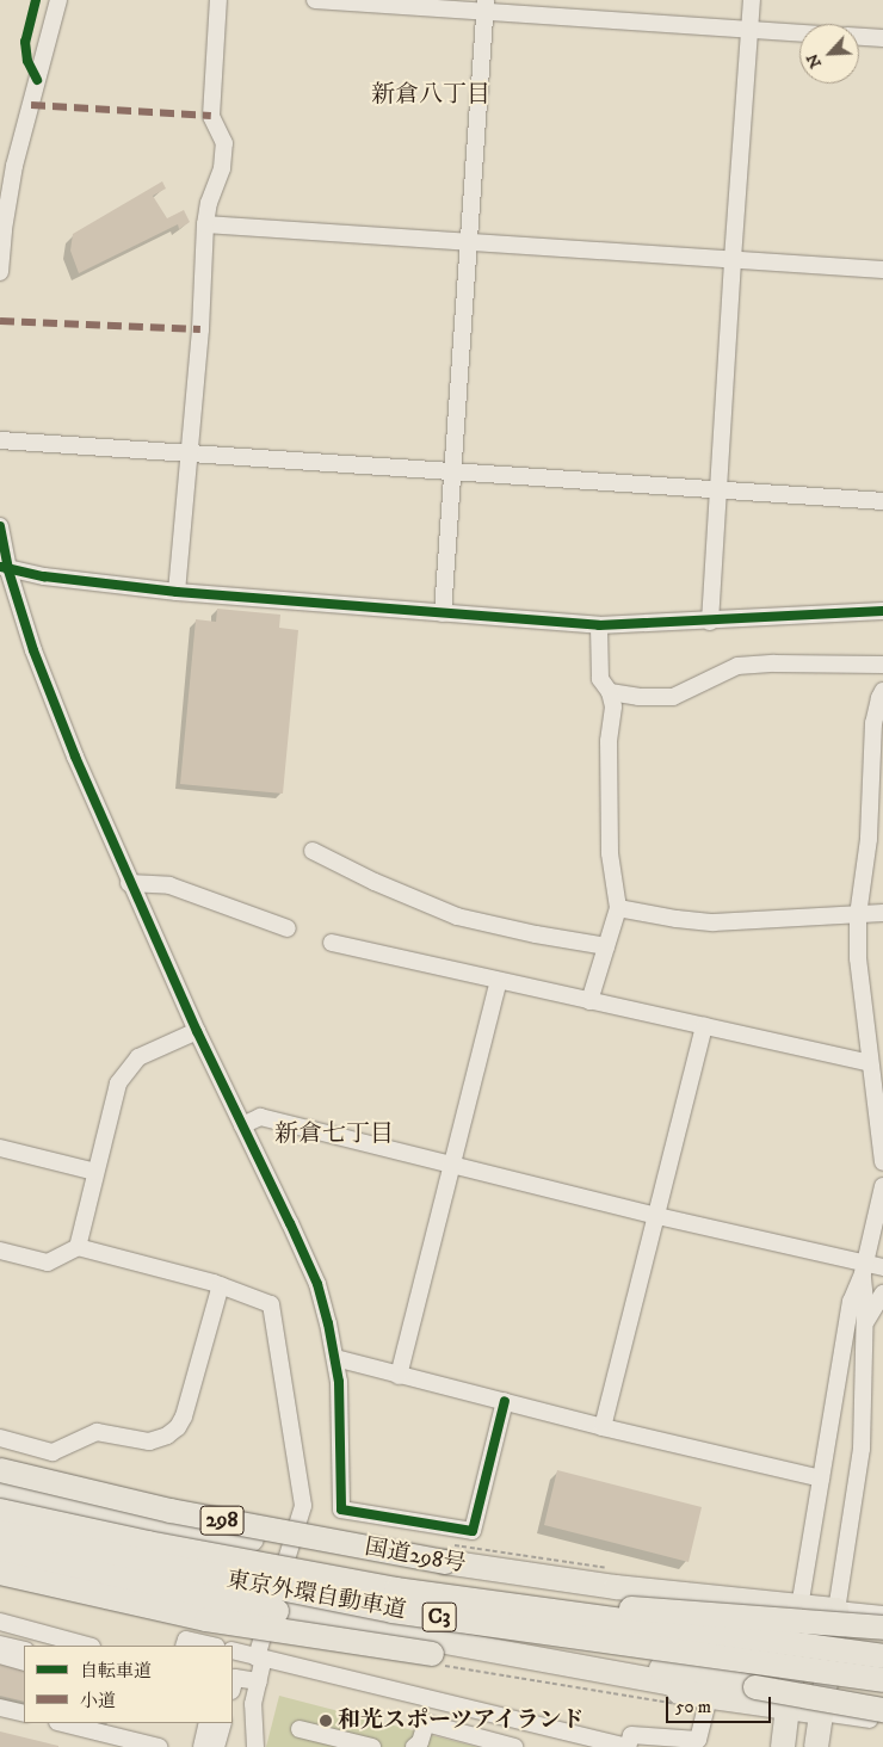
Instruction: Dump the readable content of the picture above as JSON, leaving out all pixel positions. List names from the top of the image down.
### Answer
{
  "streets": {
    "highway": [
      "298",
      "国道298号",
      "東京外環自動車道",
      "C3"
    ]
  },
  "districts": ["新倉八丁目", "新倉七丁目"],
  "places": ["和光スポーツアイランド"],
  "legend": ["自転車道", "小道"],
  "scale_bar": "50 m",
  "north": "bottom left"
}
